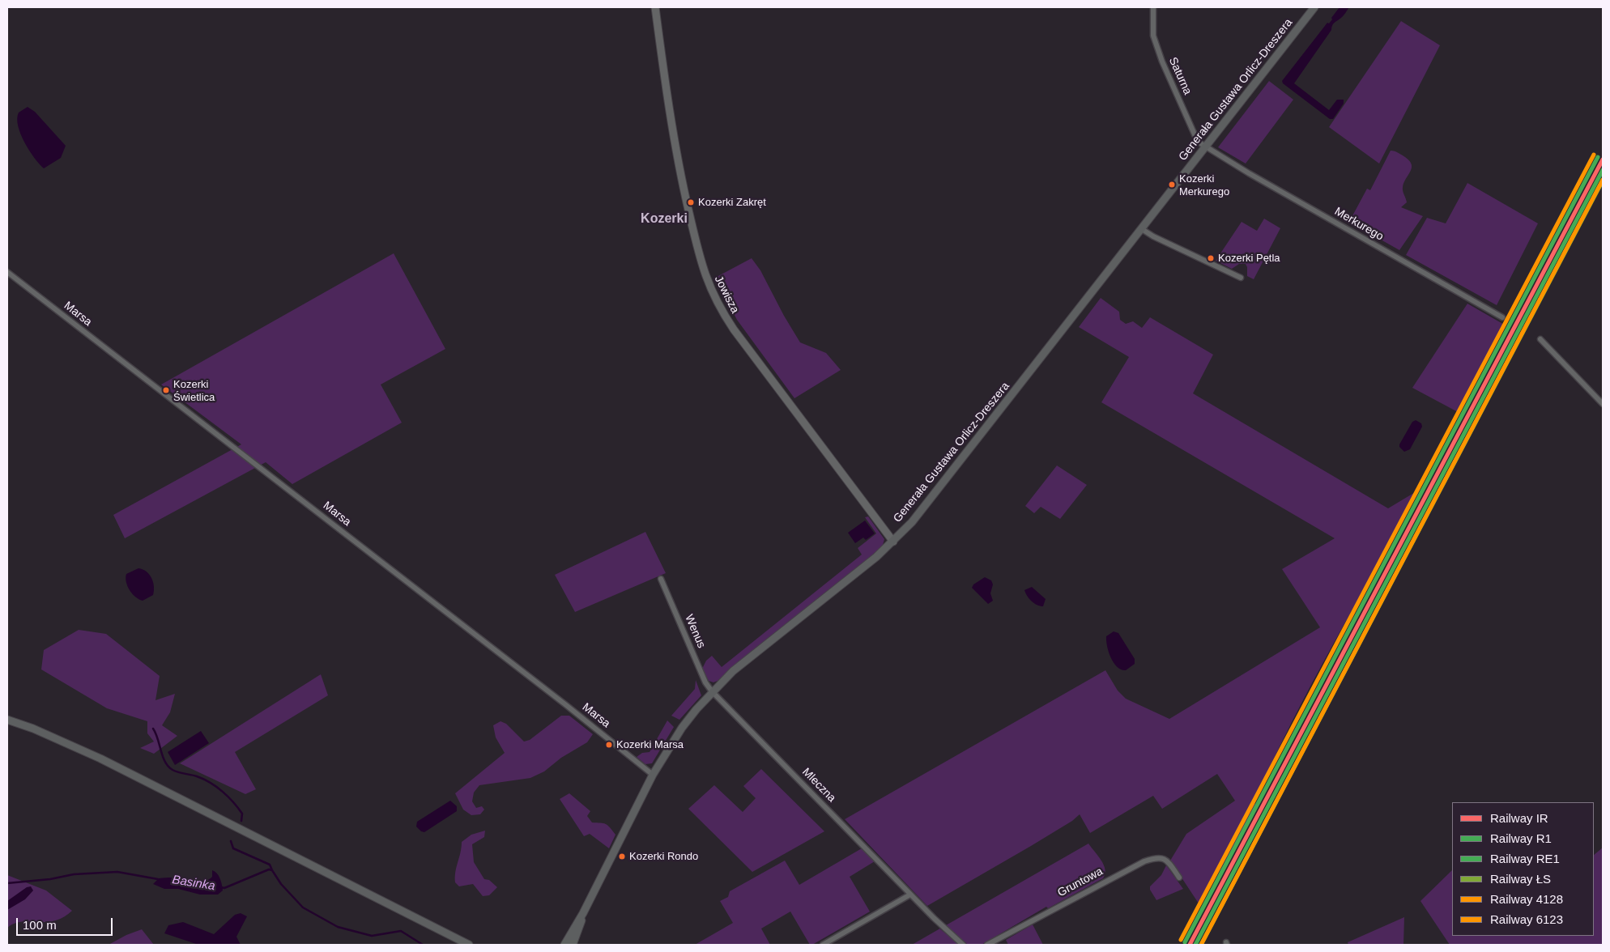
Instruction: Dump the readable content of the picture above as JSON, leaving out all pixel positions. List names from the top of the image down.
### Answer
{
  "streets": {
    "main road": ["Generała Gustawa Orlicz-Dreszera"],
    "street": [
      "Saturna",
      "Merkurego",
      "Jowisza",
      "Marsa",
      "Wenus",
      "Mleczna",
      "Gruntowa"
    ]
  },
  "crossings": [
    ["Saturna", "Generała Gustawa Orlicz-Dreszera"],
    ["Saturna", "Merkurego"],
    ["Generała Gustawa Orlicz-Dreszera", "Merkurego"],
    ["Generała Gustawa Orlicz-Dreszera", "Jowisza"],
    ["Generała Gustawa Orlicz-Dreszera", "Marsa"],
    ["Generała Gustawa Orlicz-Dreszera", "Wenus"],
    ["Generała Gustawa Orlicz-Dreszera", "Mleczna"],
    ["Wenus", "Mleczna"]
  ],
  "districts": ["Kozerki"],
  "water": ["Basinka"],
  "places": [
    "Kozerki Merkurego",
    "Kozerki Zakręt",
    "Kozerki Pętla",
    "Kozerki Świetlica",
    "Kozerki Marsa",
    "Kozerki Rondo"
  ],
  "lines": [
    "rail line 6123",
    "rail line RE1",
    "rail line IR",
    "rail line R1",
    "rail line 4128",
    "rail line ŁS"
  ],
  "legend": [
    "Railway IR",
    "Railway R1",
    "Railway RE1",
    "Railway ŁS",
    "Railway 4128",
    "Railway 6123"
  ],
  "scale_bar": "100 m"
}
